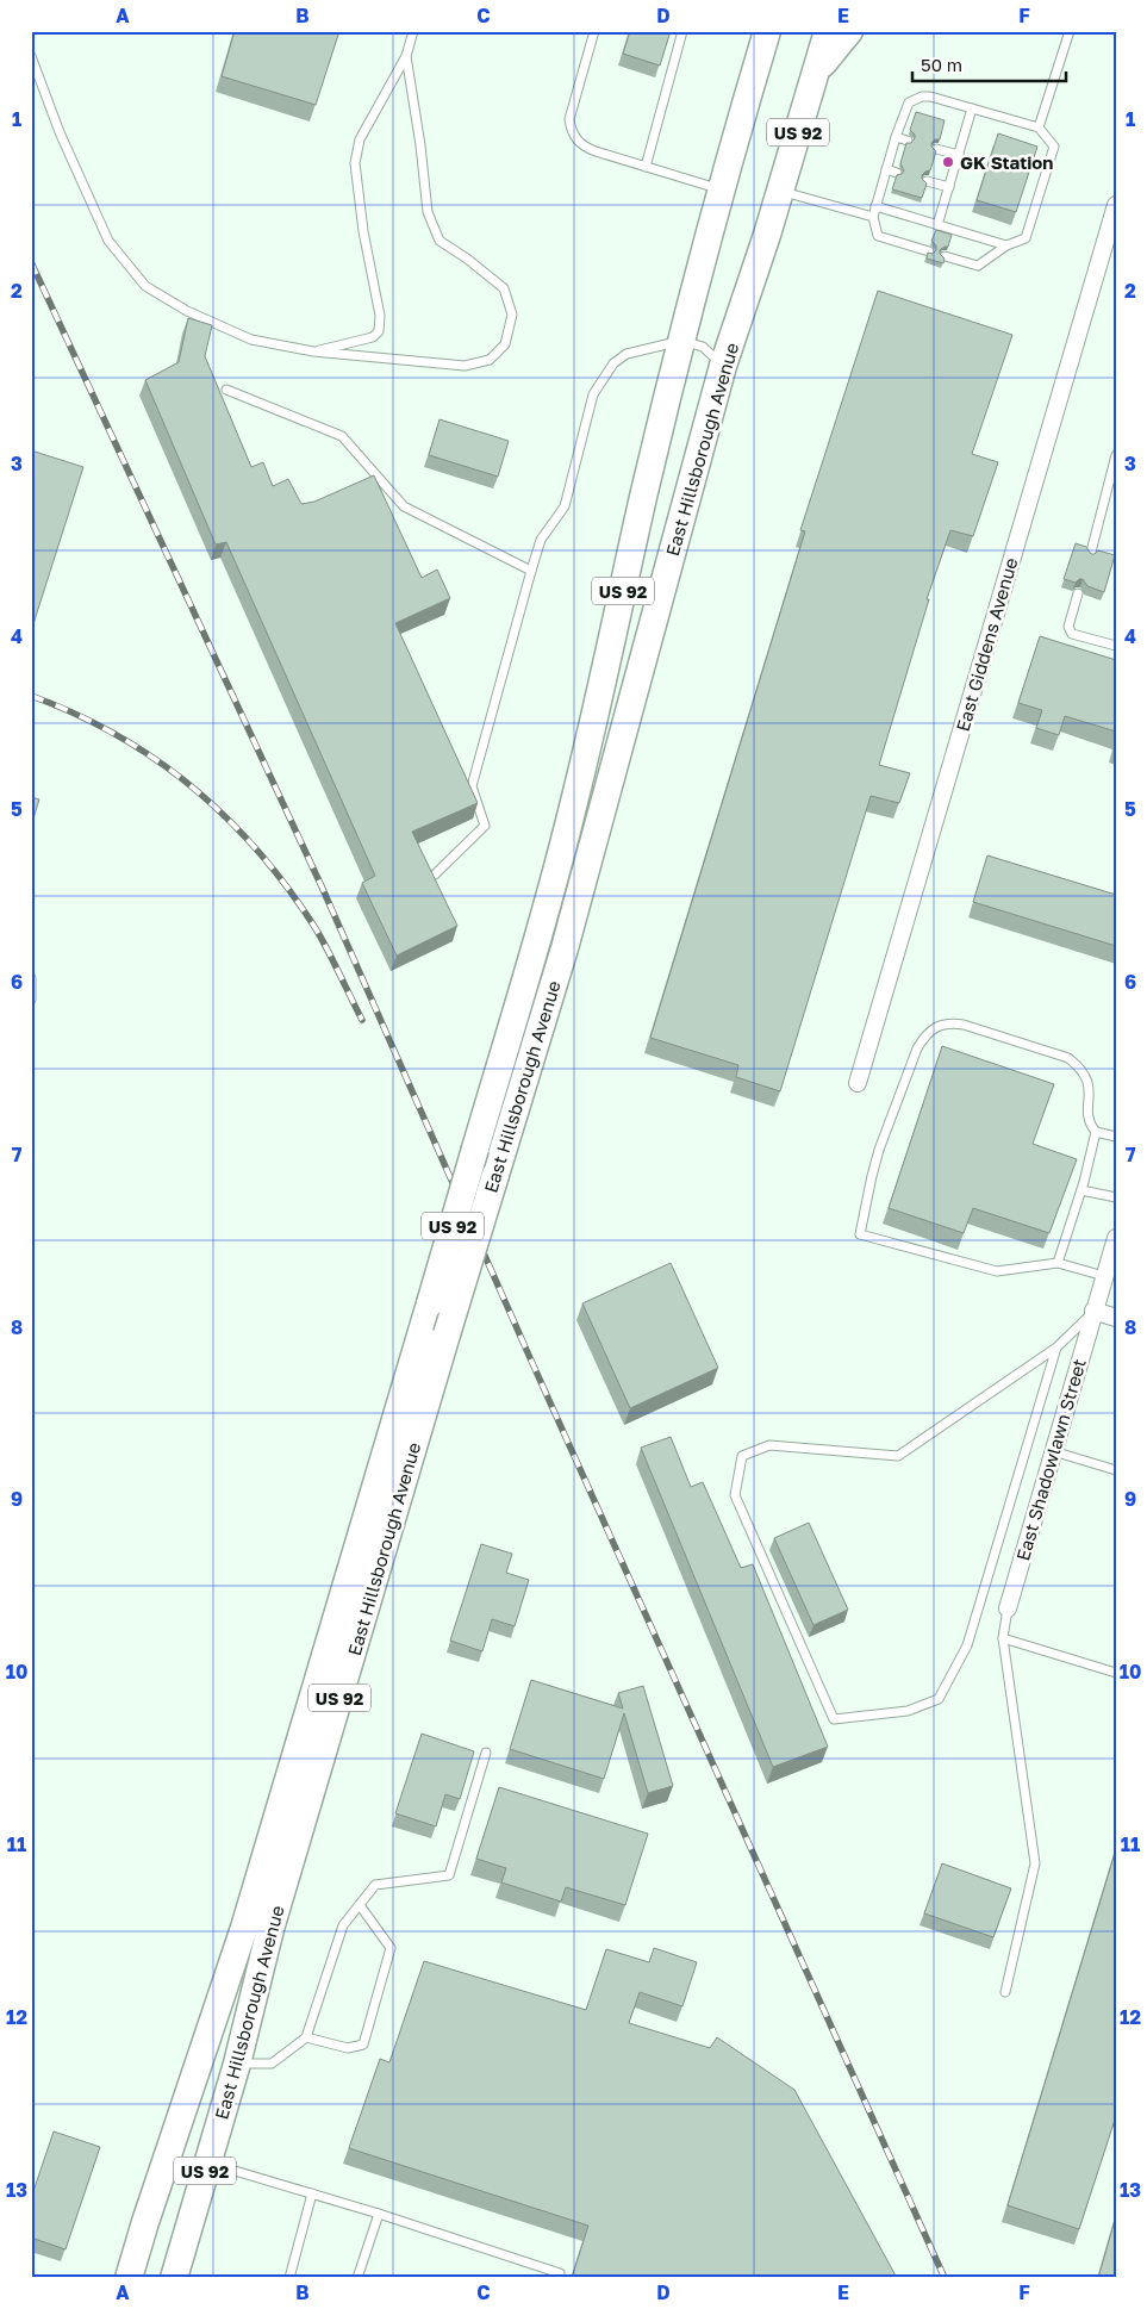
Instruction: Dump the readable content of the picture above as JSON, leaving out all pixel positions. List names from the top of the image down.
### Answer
{
  "streets": {
    "main road": ["US 92", "East Hillsborough Avenue"],
    "street": ["East Giddens Avenue", "East Shadowlawn Street"]
  },
  "places": ["GK Station"],
  "scale_bar": "50 m",
  "grid": {
    "columns": [
      "A",
      "B",
      "C",
      "D",
      "E",
      "F"
    ],
    "rows": [
      "1",
      "2",
      "3",
      "4",
      "5",
      "6",
      "7",
      "8",
      "9",
      "10",
      "11",
      "12",
      "13"
    ]
  }
}
